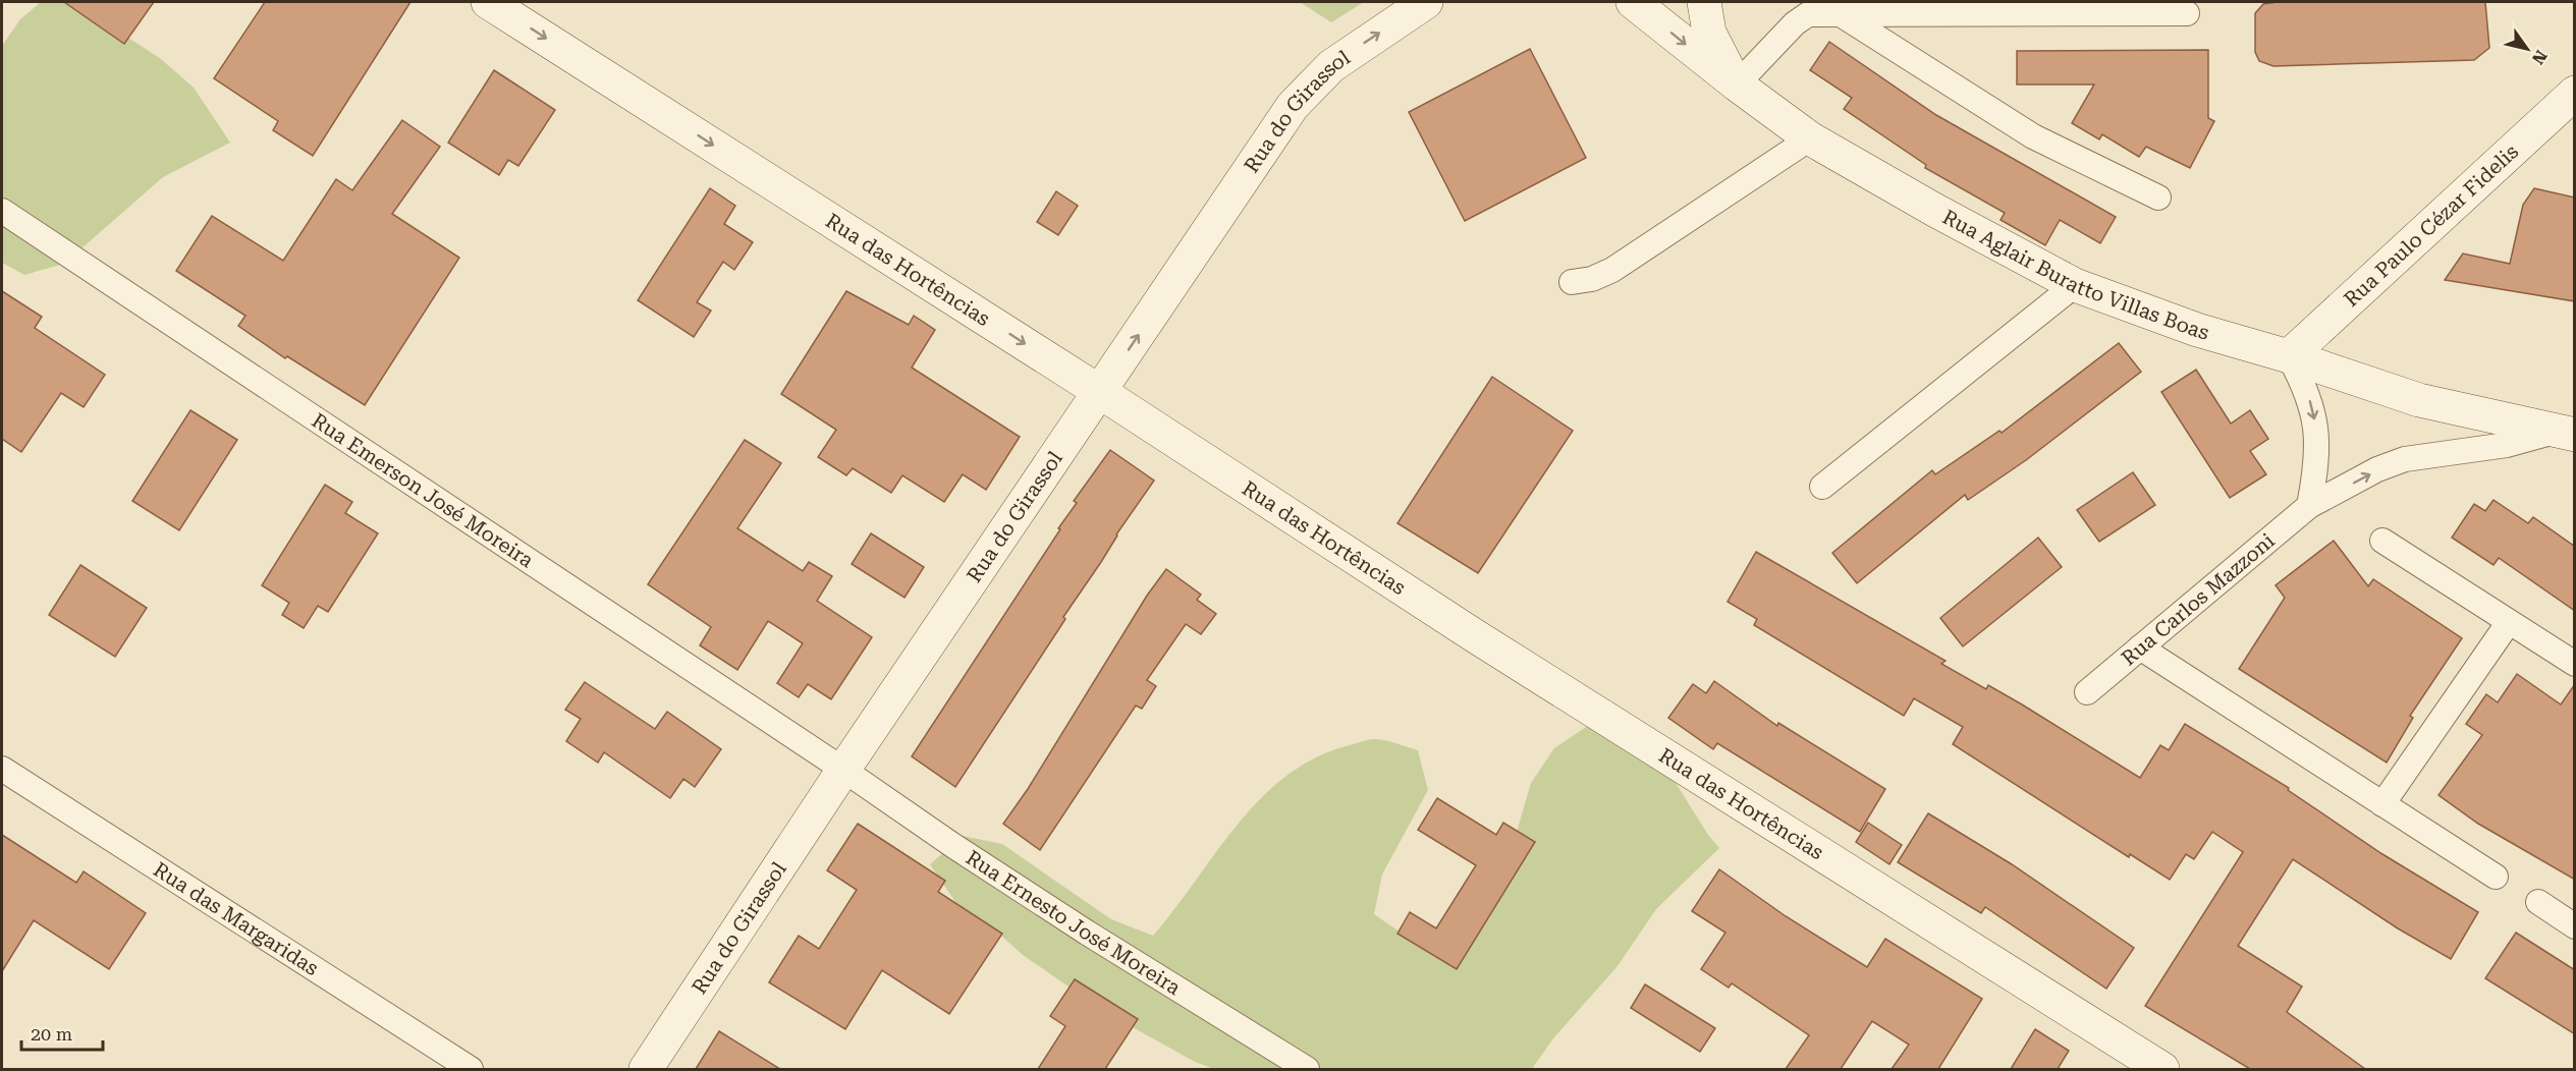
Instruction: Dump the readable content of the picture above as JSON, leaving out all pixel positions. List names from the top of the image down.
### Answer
{
  "streets": {
    "main road": [
      "Rua do Girassol",
      "Rua Paulo Cézar Fidelis",
      "Rua das Hortências",
      "Rua Aglair Buratto Villas Boas"
    ],
    "street": [
      "Rua Emerson José Moreira",
      "Rua Carlos Mazzoni",
      "Rua das Margaridas",
      "Rua Ernesto José Moreira"
    ]
  },
  "crossings": [
    ["Rua do Girassol", "Rua das Hortências"],
    ["Rua do Girassol", "Rua Emerson José Moreira"],
    ["Rua do Girassol", "Rua Ernesto José Moreira"],
    ["Rua Paulo Cézar Fidelis", "Rua Aglair Buratto Villas Boas"],
    ["Rua Aglair Buratto Villas Boas", "Rua Carlos Mazzoni"],
    ["Rua Emerson José Moreira", "Rua Ernesto José Moreira"]
  ],
  "one_way": ["Rua do Girassol", "Rua das Hortências", "Rua Carlos Mazzoni"],
  "scale_bar": "20 m",
  "north": "bottom right"
}
